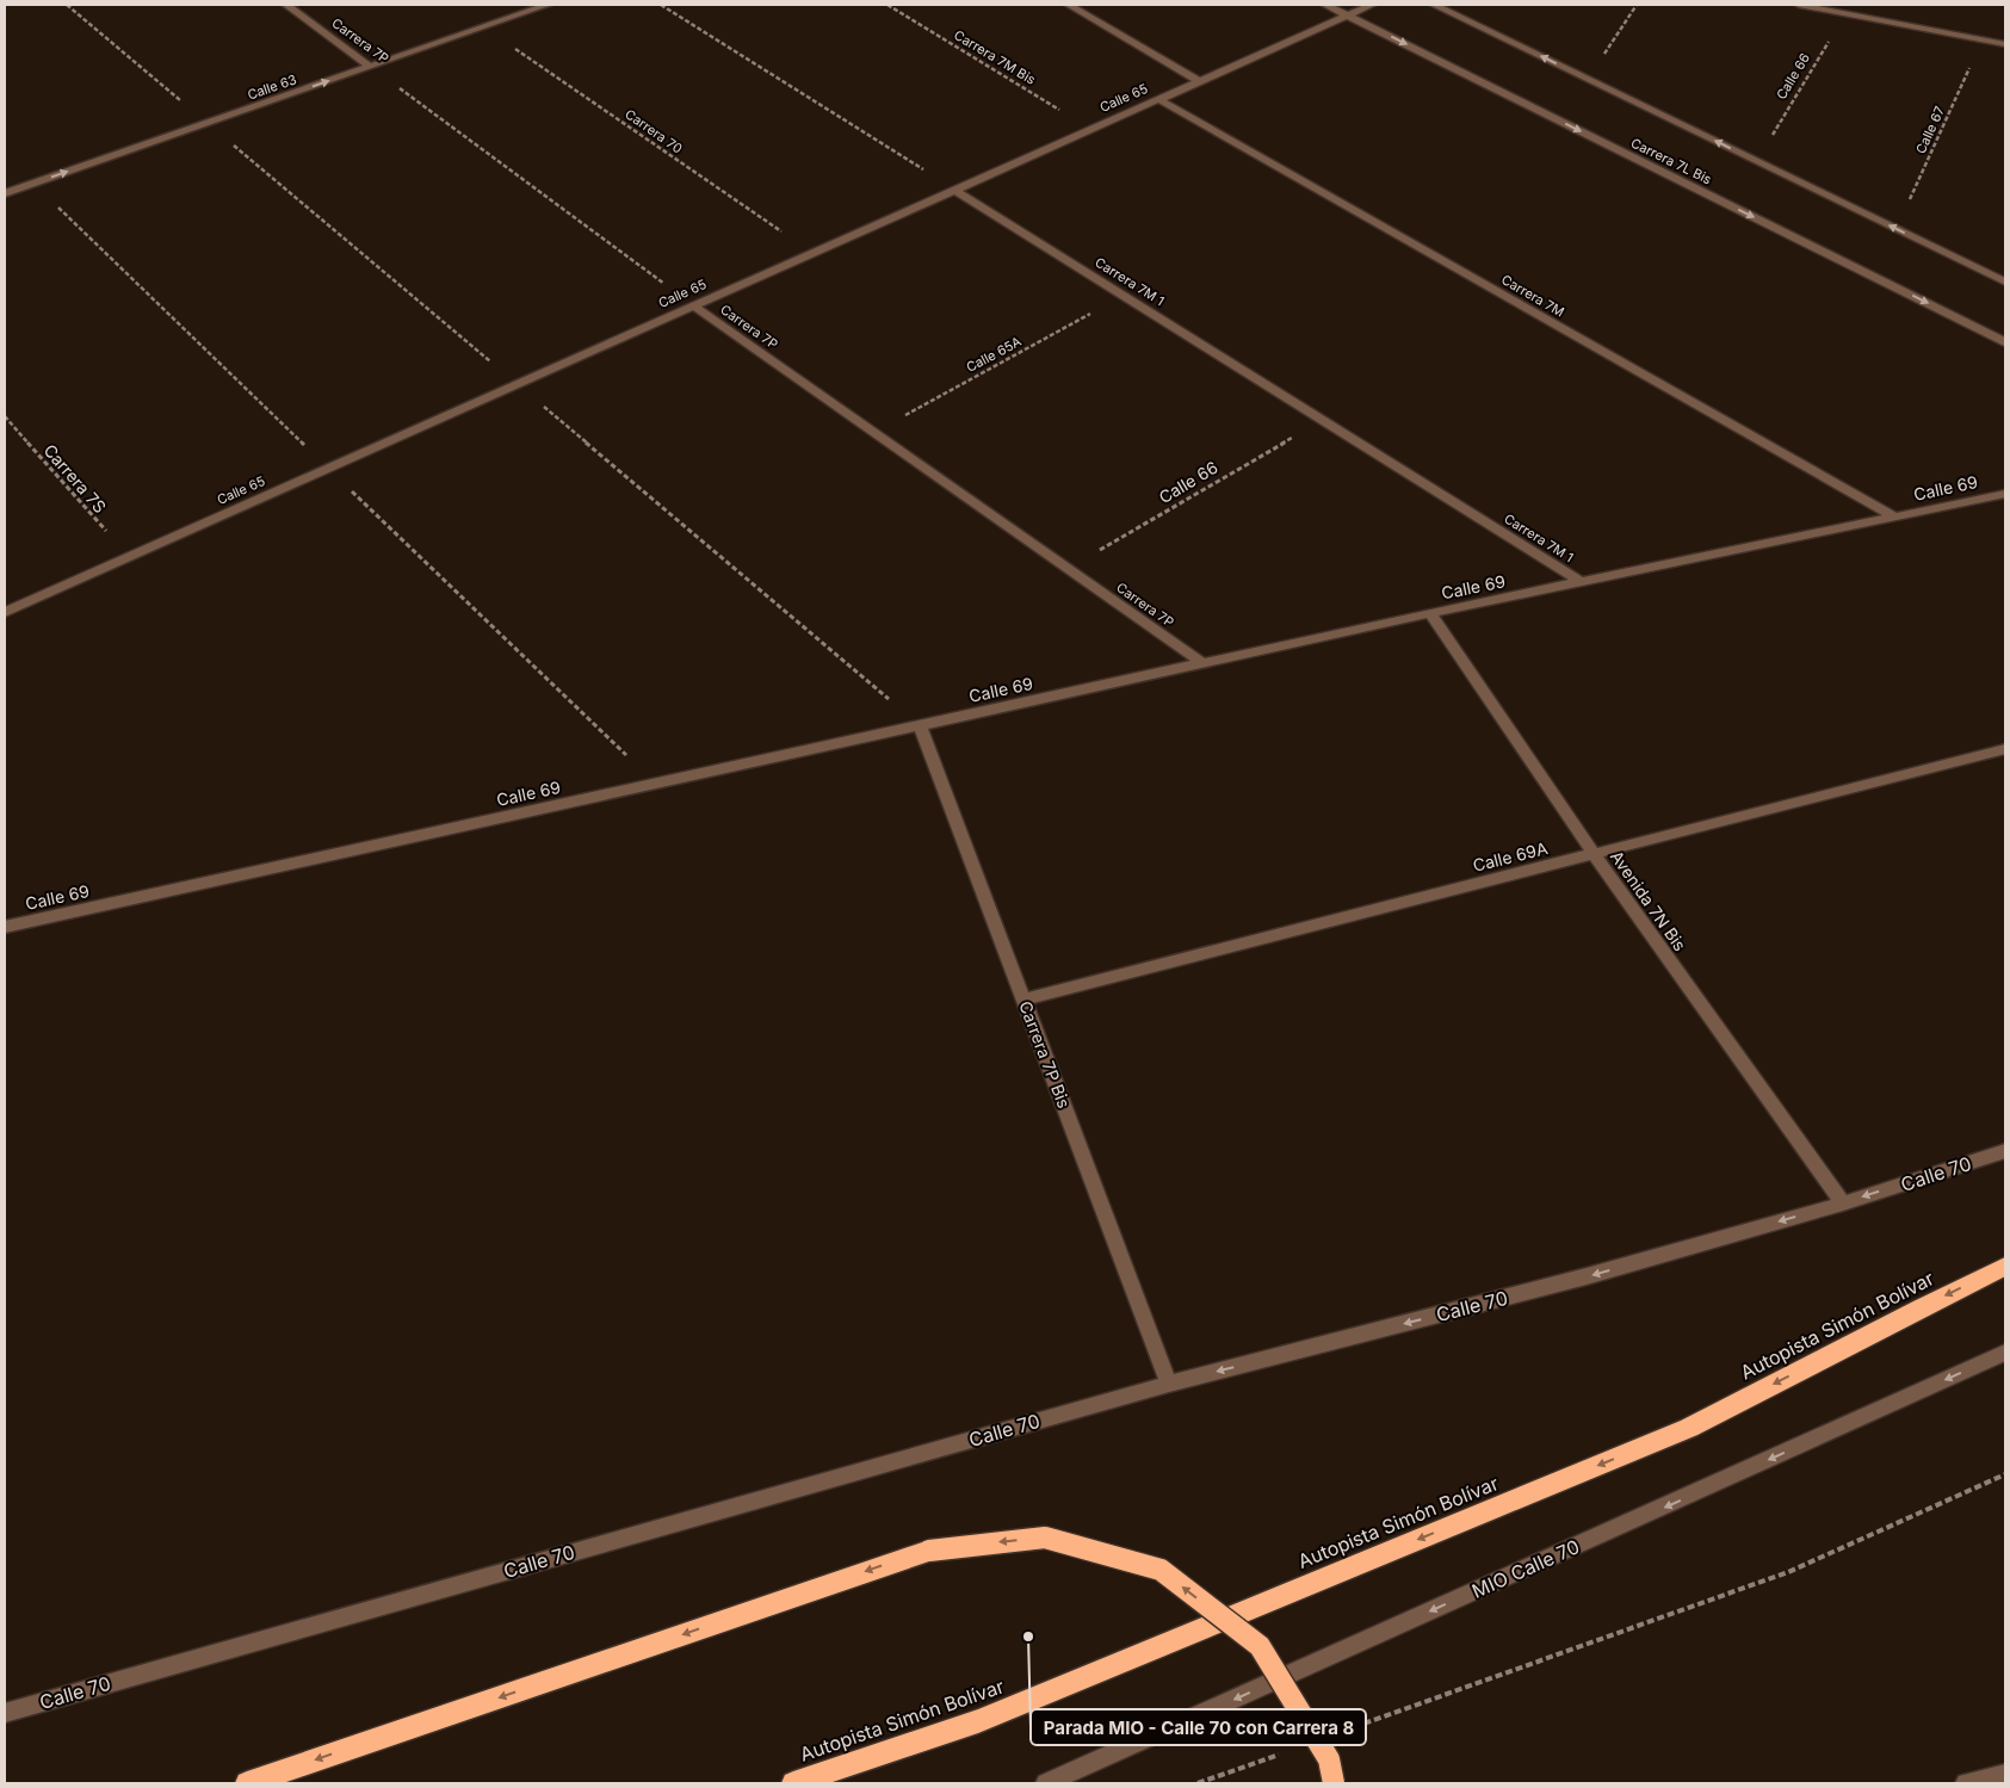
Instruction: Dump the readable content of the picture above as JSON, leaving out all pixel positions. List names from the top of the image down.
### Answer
{
  "streets": {
    "highway": ["Autopista Simón Bolívar"],
    "street": [
      "Carrera 7P",
      "Calle 63",
      "Calle 65",
      "Carrera 7L Bis",
      "Carrera 7M 1",
      "Carrera 7M",
      "Calle 69",
      "Calle 69A",
      "Avenida 7N Bis",
      "Carrera 7P Bis",
      "Calle 70",
      "MIO Calle 70"
    ],
    "path": [
      "Carrera 7M Bis",
      "Calle 66",
      "Calle 67",
      "Carrera 70",
      "Calle 65A",
      "Carrera 7S"
    ]
  },
  "crossings": [
    ["Carrera 7P", "Calle 66"],
    ["Carrera 7P", "Calle 63"],
    ["Carrera 7P", "Calle 65"],
    ["Carrera 7P", "Calle 65A"],
    ["Carrera 7P", "Calle 69"],
    ["Carrera 7M Bis", "Calle 65"],
    ["Calle 66", "Carrera 7M 1"],
    ["Calle 63", "Carrera 70"],
    ["Calle 65", "Carrera 70"],
    ["Calle 65", "Carrera 7L Bis"],
    ["Calle 65", "Carrera 7M 1"],
    ["Calle 65", "Carrera 7M"],
    ["Calle 65", "Carrera 7S"],
    ["Carrera 7M 1", "Calle 65A"],
    ["Carrera 7M 1", "Calle 69"],
    ["Carrera 7M", "Calle 69"],
    ["Calle 69", "Avenida 7N Bis"],
    ["Calle 69", "Carrera 7P Bis"],
    ["Calle 69A", "Avenida 7N Bis"],
    ["Calle 69A", "Carrera 7P Bis"],
    ["Avenida 7N Bis", "Calle 70"],
    ["Carrera 7P Bis", "Calle 70"]
  ],
  "one_way": [
    "Calle 63",
    "Calle 70",
    "Autopista Simón Bolívar",
    "MIO Calle 70"
  ],
  "places": ["Parada MIO - Calle 70 con Carrera 8"]
}
